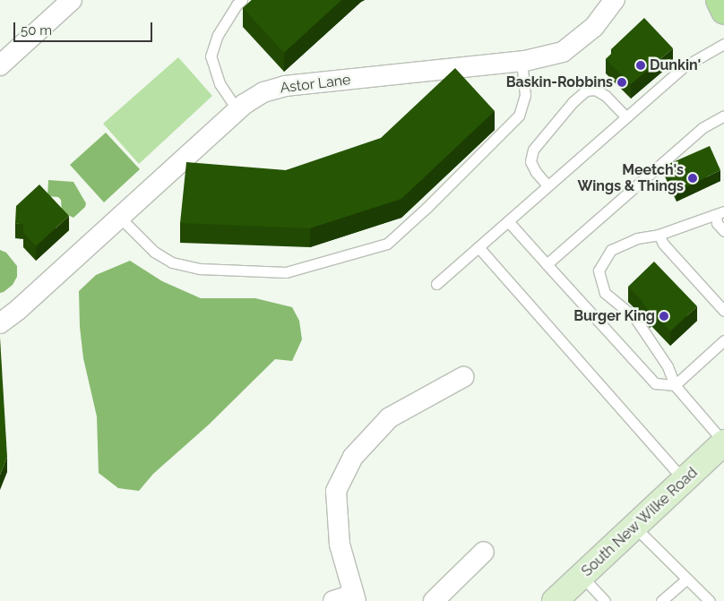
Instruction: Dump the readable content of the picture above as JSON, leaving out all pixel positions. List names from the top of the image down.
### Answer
{
  "streets": {
    "main road": ["South New Wilke Road"],
    "street": ["Astor Lane"]
  },
  "places": [
    "Dunkin'",
    "Baskin-Robbins",
    "Meetch's Wings & Things",
    "Burger King"
  ],
  "scale_bar": "50 m"
}
